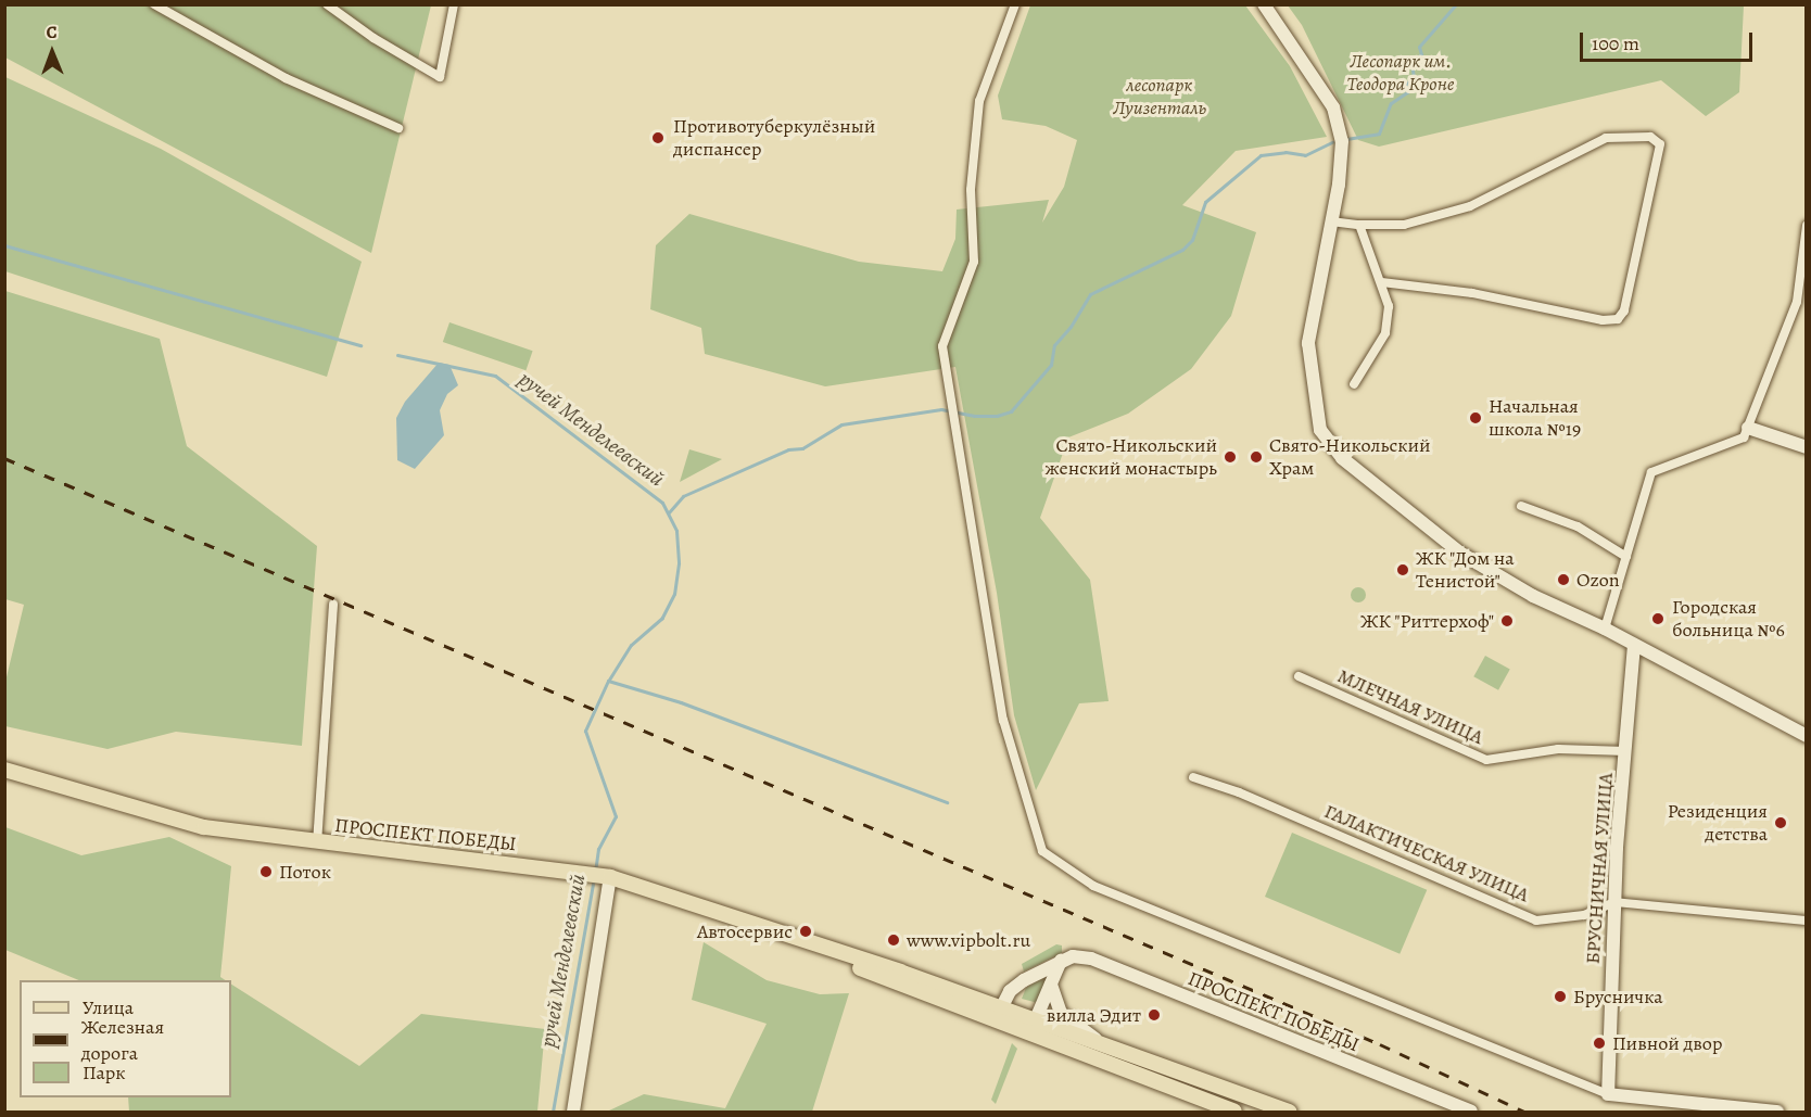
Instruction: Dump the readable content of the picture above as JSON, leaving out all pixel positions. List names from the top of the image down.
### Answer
{
  "streets": {
    "main road": ["ПРОСПЕКТ ПОБЕДЫ"],
    "street": ["МЛЕЧНАЯ УЛИЦА", "ГАЛАКТИЧЕСКАЯ УЛИЦА", "БРУСНИЧНАЯ УЛИЦА"]
  },
  "crossings": [
    ["МЛЕЧНАЯ УЛИЦА", "БРУСНИЧНАЯ УЛИЦА"],
    ["ГАЛАКТИЧЕСКАЯ УЛИЦА", "БРУСНИЧНАЯ УЛИЦА"]
  ],
  "water": ["ручей Менделеевский"],
  "parks": ["Лесопарк им. Теодора Кроне", "лесопарк Луизенталь"],
  "places": [
    "Противотуберкулёзный диспансер",
    "Начальная школа №19",
    "Свято-Никольский женский монастырь",
    "Свято-Никольский Храм",
    "ЖК \"Дом на Тенистой\"",
    "Ozon",
    "Городская больница №6",
    "ЖК \"Риттерхоф\"",
    "Резиденция детства",
    "Поток",
    "Автосервис",
    "www.vipbolt.ru",
    "Брусничка",
    "вилла Эдит",
    "Пивной двор"
  ],
  "legend": ["Улица", "Железная дорога", "Парк"],
  "scale_bar": "100 m",
  "north": "top"
}
